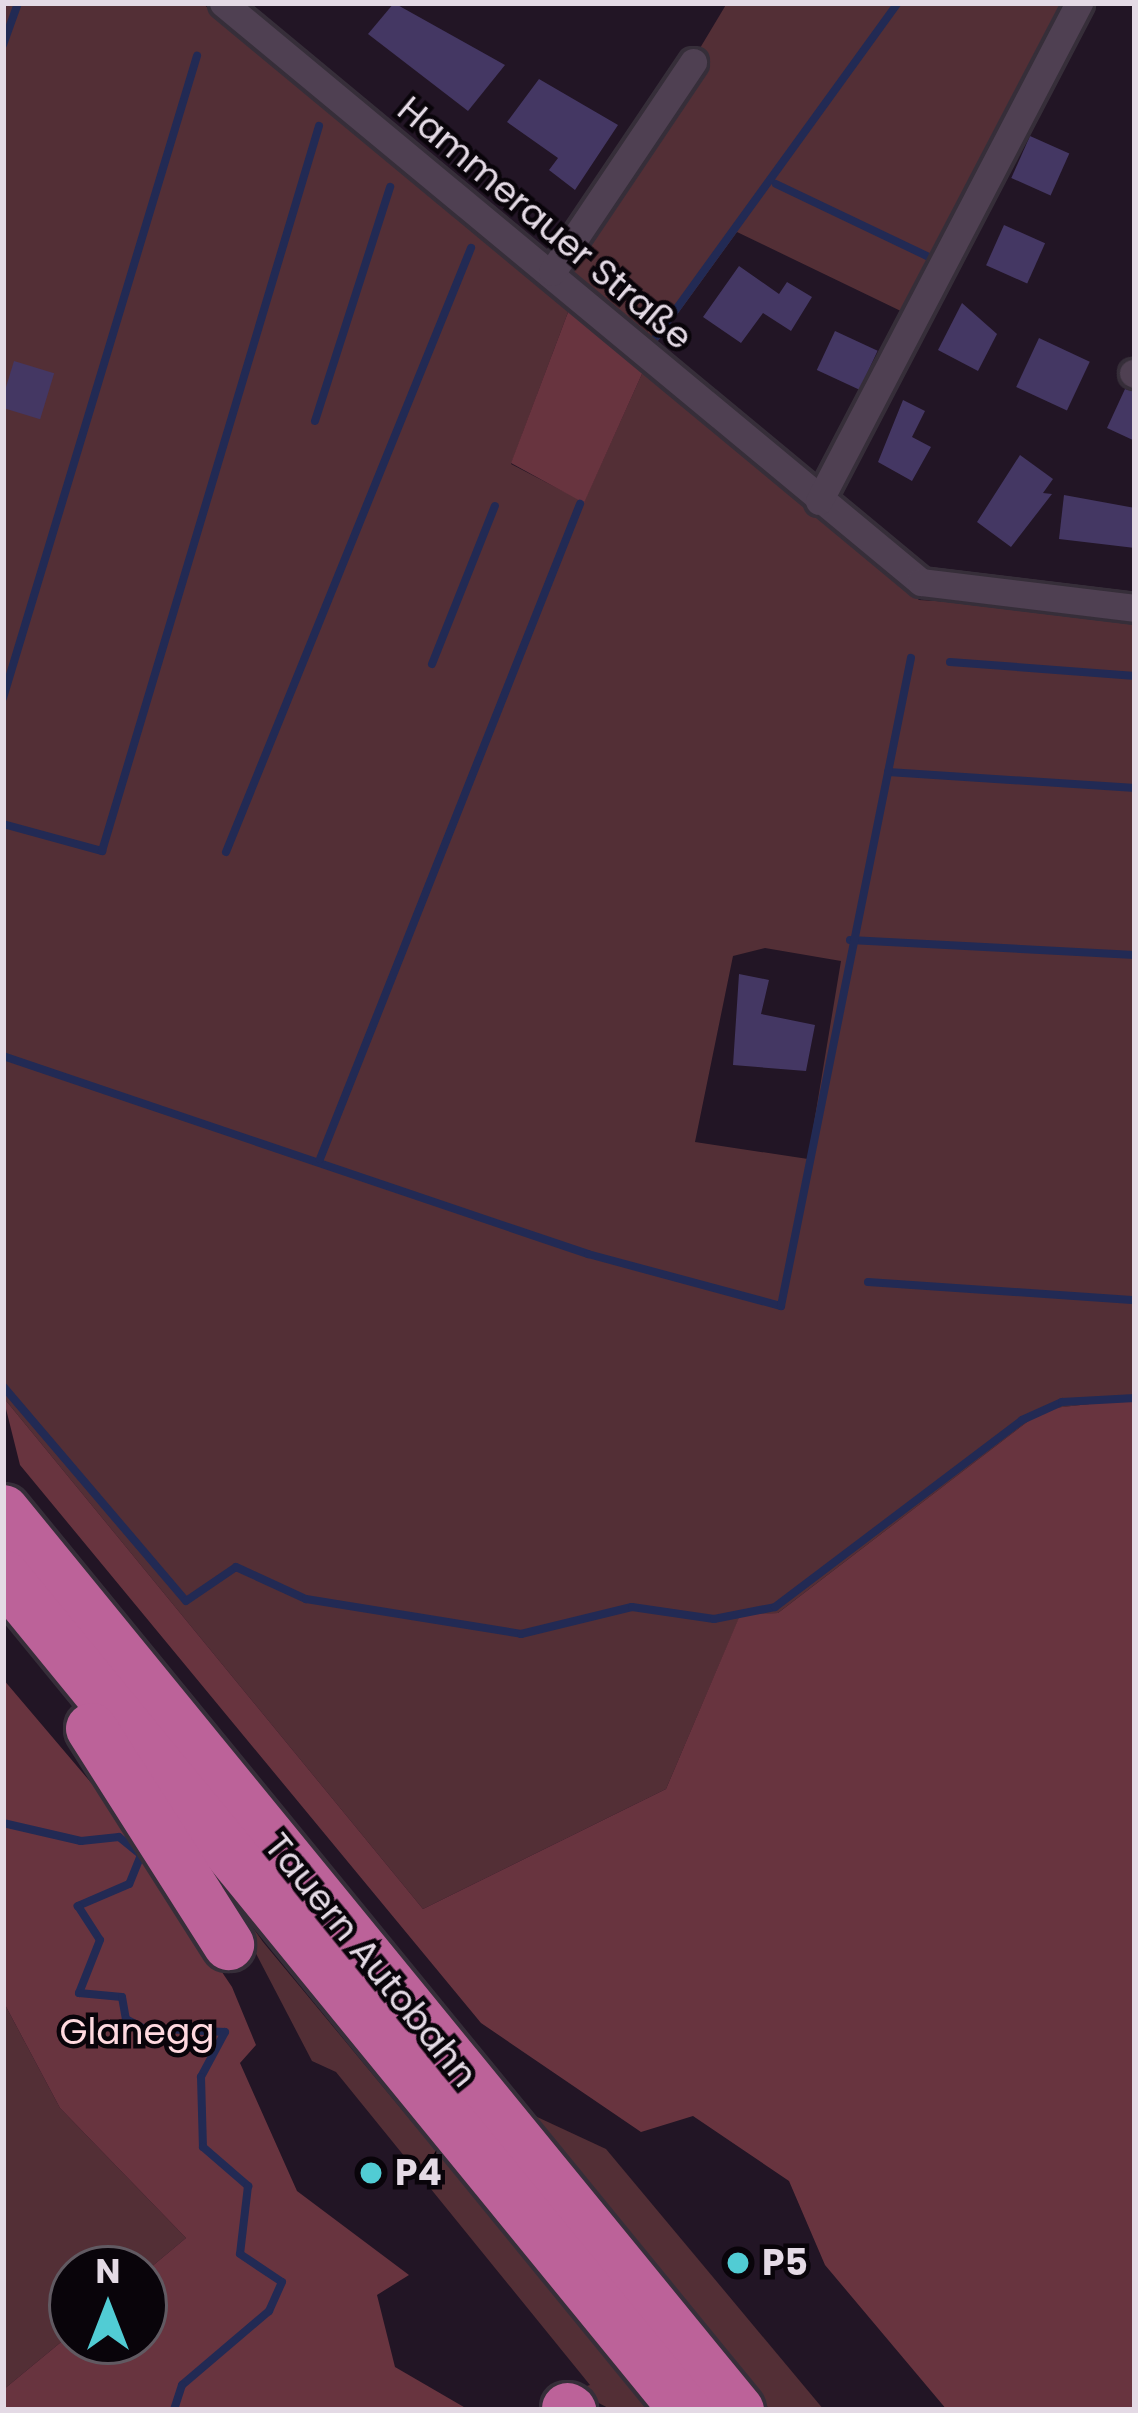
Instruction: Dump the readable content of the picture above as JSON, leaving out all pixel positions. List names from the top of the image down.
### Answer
{
  "streets": {
    "highway": ["Tauern Autobahn"],
    "street": ["Hammerauer Straße"]
  },
  "parks": ["Glanegg"],
  "places": ["P4", "P5"],
  "north": "top"
}
